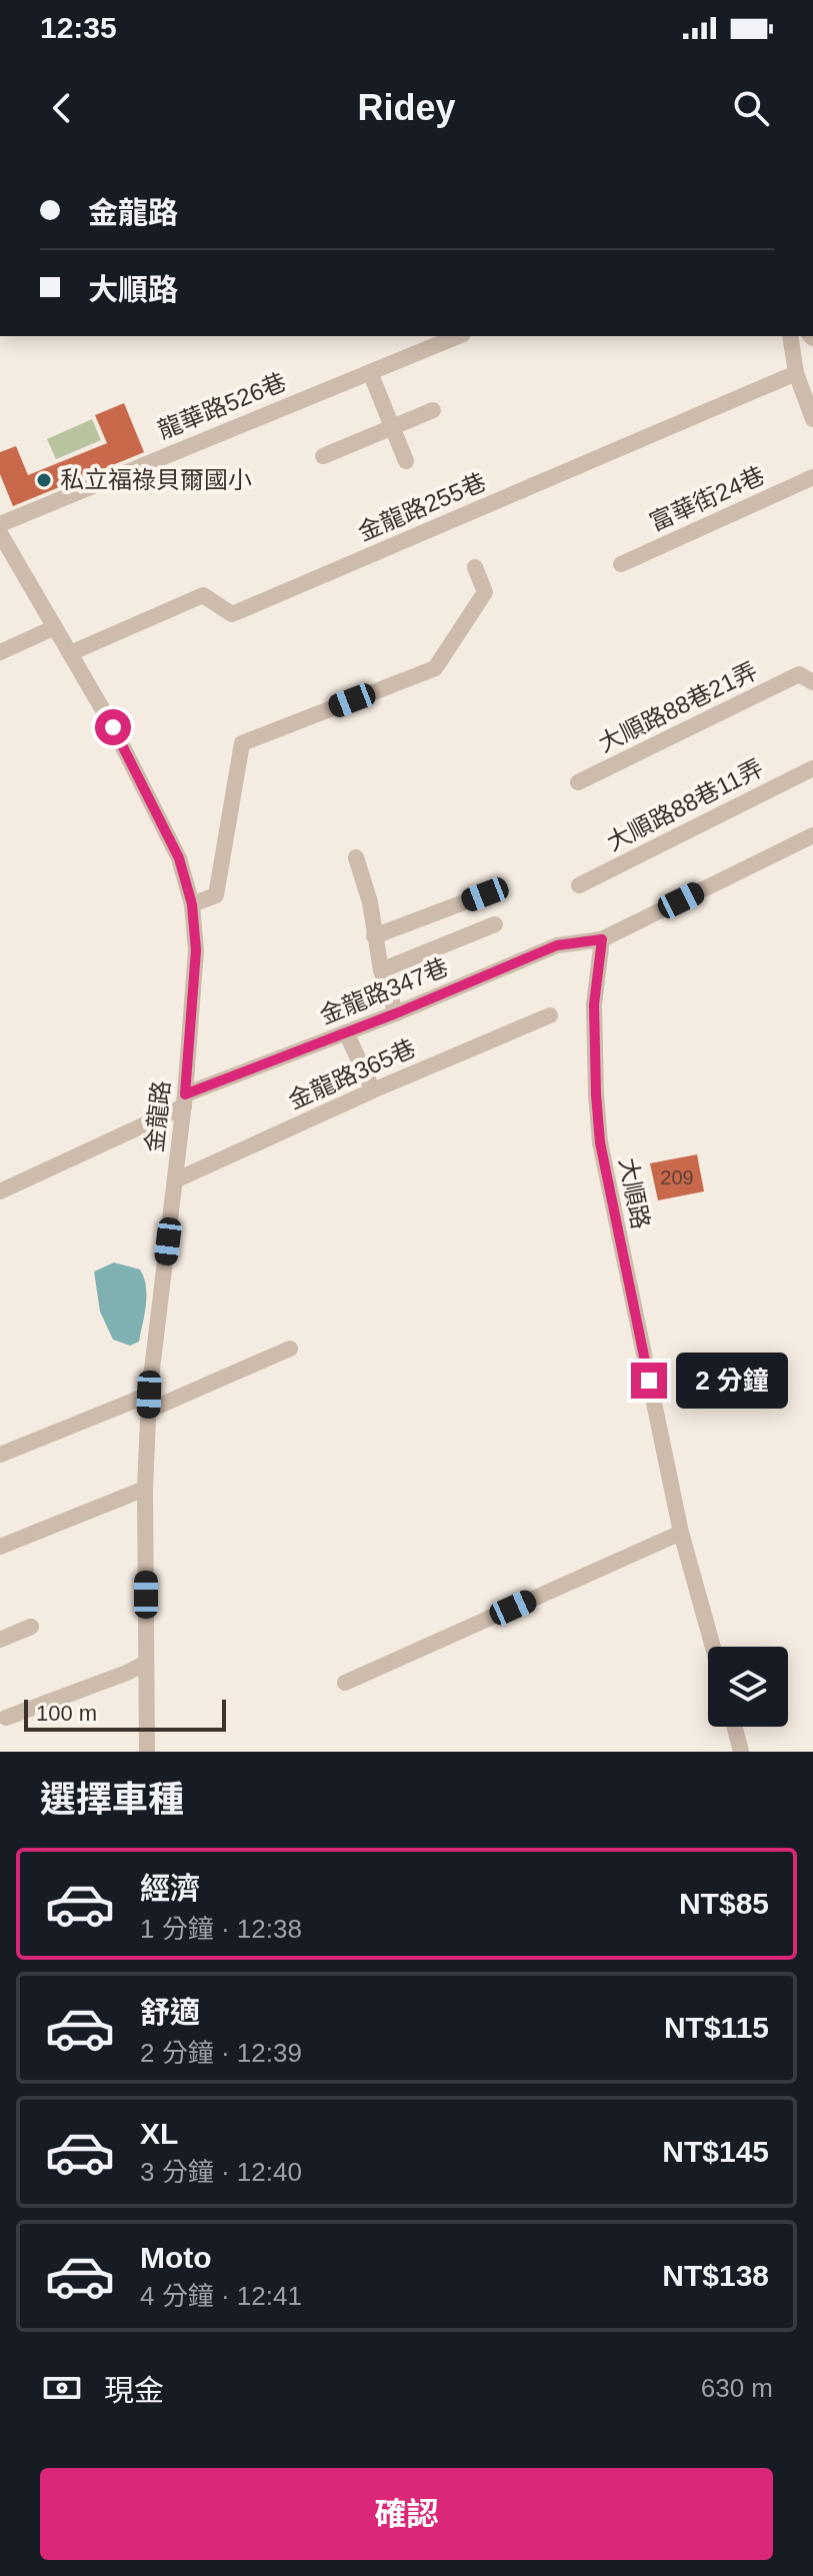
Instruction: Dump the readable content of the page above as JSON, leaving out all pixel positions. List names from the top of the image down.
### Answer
{
  "streets": {
    "street": [
      "龍華路526巷",
      "富華街24巷",
      "金龍路255巷",
      "大順路88巷21弄",
      "大順路88巷11弄",
      "金龍路347巷",
      "金龍路365巷",
      "金龍路",
      "大順路"
    ]
  },
  "crossings": [
    ["金龍路255巷", "金龍路"],
    ["金龍路347巷", "金龍路"],
    ["金龍路347巷", "大順路"],
    ["金龍路365巷", "金龍路"]
  ],
  "places": ["私立福祿貝爾國小"],
  "house_numbers": ["209"],
  "scale_bar": "100 m",
  "page": {
    "status": "12:35",
    "header": "Ridey",
    "banner": ["金龍路", "大順路"],
    "bubble": "2 分鐘",
    "scale": "100 m",
    "heading": "選擇車種",
    "list": [
      {
        "name": "經濟",
        "note": "1 分鐘 · 12:38",
        "value": "NT$85"
      },
      {
        "name": "舒適",
        "note": "2 分鐘 · 12:39",
        "value": "NT$115"
      },
      {
        "name": "XL",
        "note": "3 分鐘 · 12:40",
        "value": "NT$145"
      },
      {
        "name": "Moto",
        "note": "4 分鐘 · 12:41",
        "value": "NT$138"
      }
    ],
    "pay": ["現金", "630 m"],
    "buttons": "確認"
  }
}
